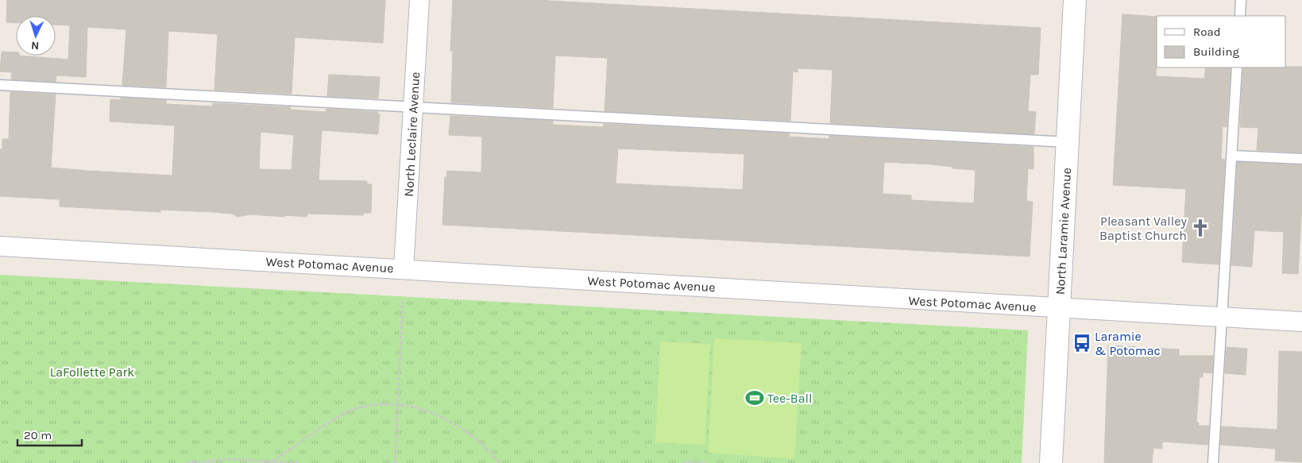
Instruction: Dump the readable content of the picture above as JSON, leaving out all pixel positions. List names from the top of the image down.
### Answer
{
  "streets": {
    "street": ["North Leclaire Avenue", "North Laramie Avenue", "West Potomac Avenue"]
  },
  "crossings": [
    ["North Leclaire Avenue", "West Potomac Avenue"],
    ["North Laramie Avenue", "West Potomac Avenue"]
  ],
  "parks": ["LaFollette Park"],
  "places": {
    "church": ["Pleasant Valley Baptist Church"],
    "bus stop": ["Laramie & Potomac"],
    "sports": ["Tee-Ball"]
  },
  "legend": ["Road", "Building"],
  "scale_bar": "20 m",
  "north": "bottom"
}
